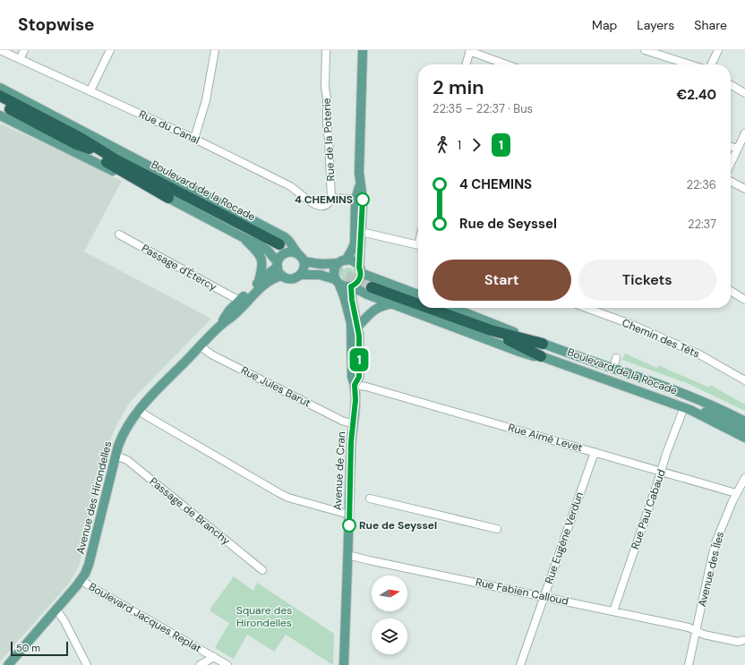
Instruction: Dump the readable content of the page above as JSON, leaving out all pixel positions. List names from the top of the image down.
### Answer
{
  "streets": {
    "highway": ["Boulevard de la Rocade"],
    "main road": ["Avenue de Cran", "Avenue des Hirondelles"],
    "street": [
      "Rue du Canal",
      "Rue de la Poterie",
      "Passage d'Étercy",
      "Chemin des Têts",
      "Rue Jules Barut",
      "Rue Aimé Levet",
      "Rue Paul Cabaud",
      "Passage de Branchy",
      "Rue Eugène Verdun",
      "Avenue des Îles",
      "Rue Fabien Calloud",
      "Boulevard Jacques Replat"
    ]
  },
  "crossings": [
    ["Rue du Canal", "Rue de la Poterie"],
    ["Boulevard de la Rocade", "Rue Paul Cabaud"],
    ["Passage d'Étercy", "Avenue des Hirondelles"],
    ["Rue Jules Barut", "Avenue de Cran"],
    ["Rue Jules Barut", "Avenue des Hirondelles"],
    ["Rue Aimé Levet", "Avenue de Cran"],
    ["Rue Aimé Levet", "Rue Paul Cabaud"],
    ["Rue Aimé Levet", "Rue Eugène Verdun"],
    ["Rue Aimé Levet", "Avenue des Îles"],
    ["Avenue de Cran", "Rue Fabien Calloud"],
    ["Avenue des Hirondelles", "Passage de Branchy"],
    ["Avenue des Hirondelles", "Boulevard Jacques Replat"],
    ["Rue Paul Cabaud", "Rue Fabien Calloud"],
    ["Rue Eugène Verdun", "Rue Fabien Calloud"],
    ["Avenue des Îles", "Rue Fabien Calloud"]
  ],
  "parks": ["Square des Hirondelles"],
  "places": ["4 CHEMINS", "Rue de Seyssel"],
  "lines": ["bus line 1"],
  "scale_bar": "50 m",
  "north": "right",
  "page": {
    "header": "Stopwise",
    "nav": ["Map", "Layers", "Share"],
    "on_map": "1",
    "heading": ["2 min", "22:35 – 22:37 · Bus", "€2.40"],
    "legs": ["1", "1"],
    "list": [
      {
        "name": "4 CHEMINS",
        "value": "22:36"
      },
      {
        "name": "Rue de Seyssel",
        "value": "22:37"
      }
    ],
    "buttons": ["Start", "Tickets"],
    "scale": "50 m"
  }
}
